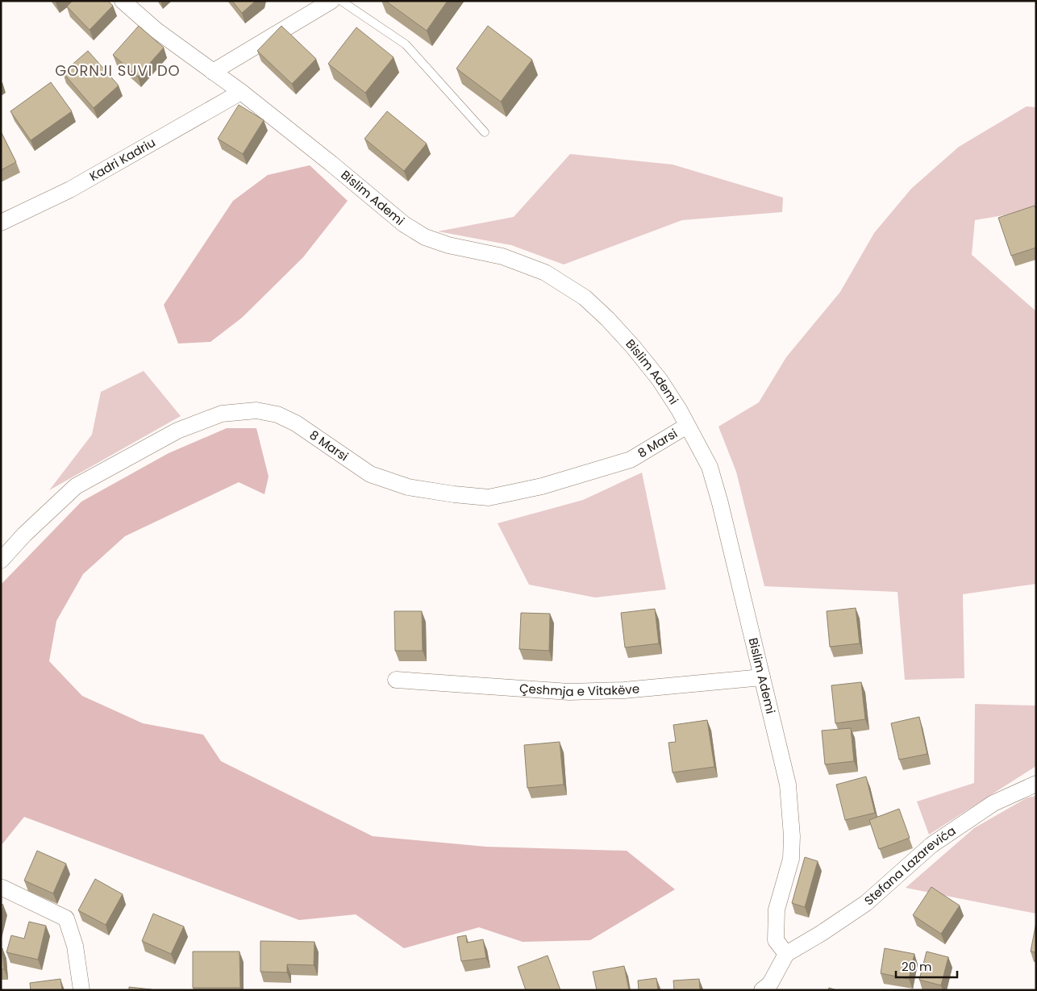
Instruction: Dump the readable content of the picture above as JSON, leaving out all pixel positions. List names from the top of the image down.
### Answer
{
  "streets": {
    "street": [
      "Kadri Kadriu",
      "Bislim Ademi",
      "8 Marsi",
      "Çeshmja e Vitakëve",
      "Stefana Lazarevića"
    ]
  },
  "crossings": [
    ["Kadri Kadriu", "Bislim Ademi"],
    ["Bislim Ademi", "8 Marsi"],
    ["Bislim Ademi", "Çeshmja e Vitakëve"],
    ["Bislim Ademi", "Stefana Lazarevića"]
  ],
  "districts": ["GORNJI SUVI DO"],
  "scale_bar": "20 m"
}
